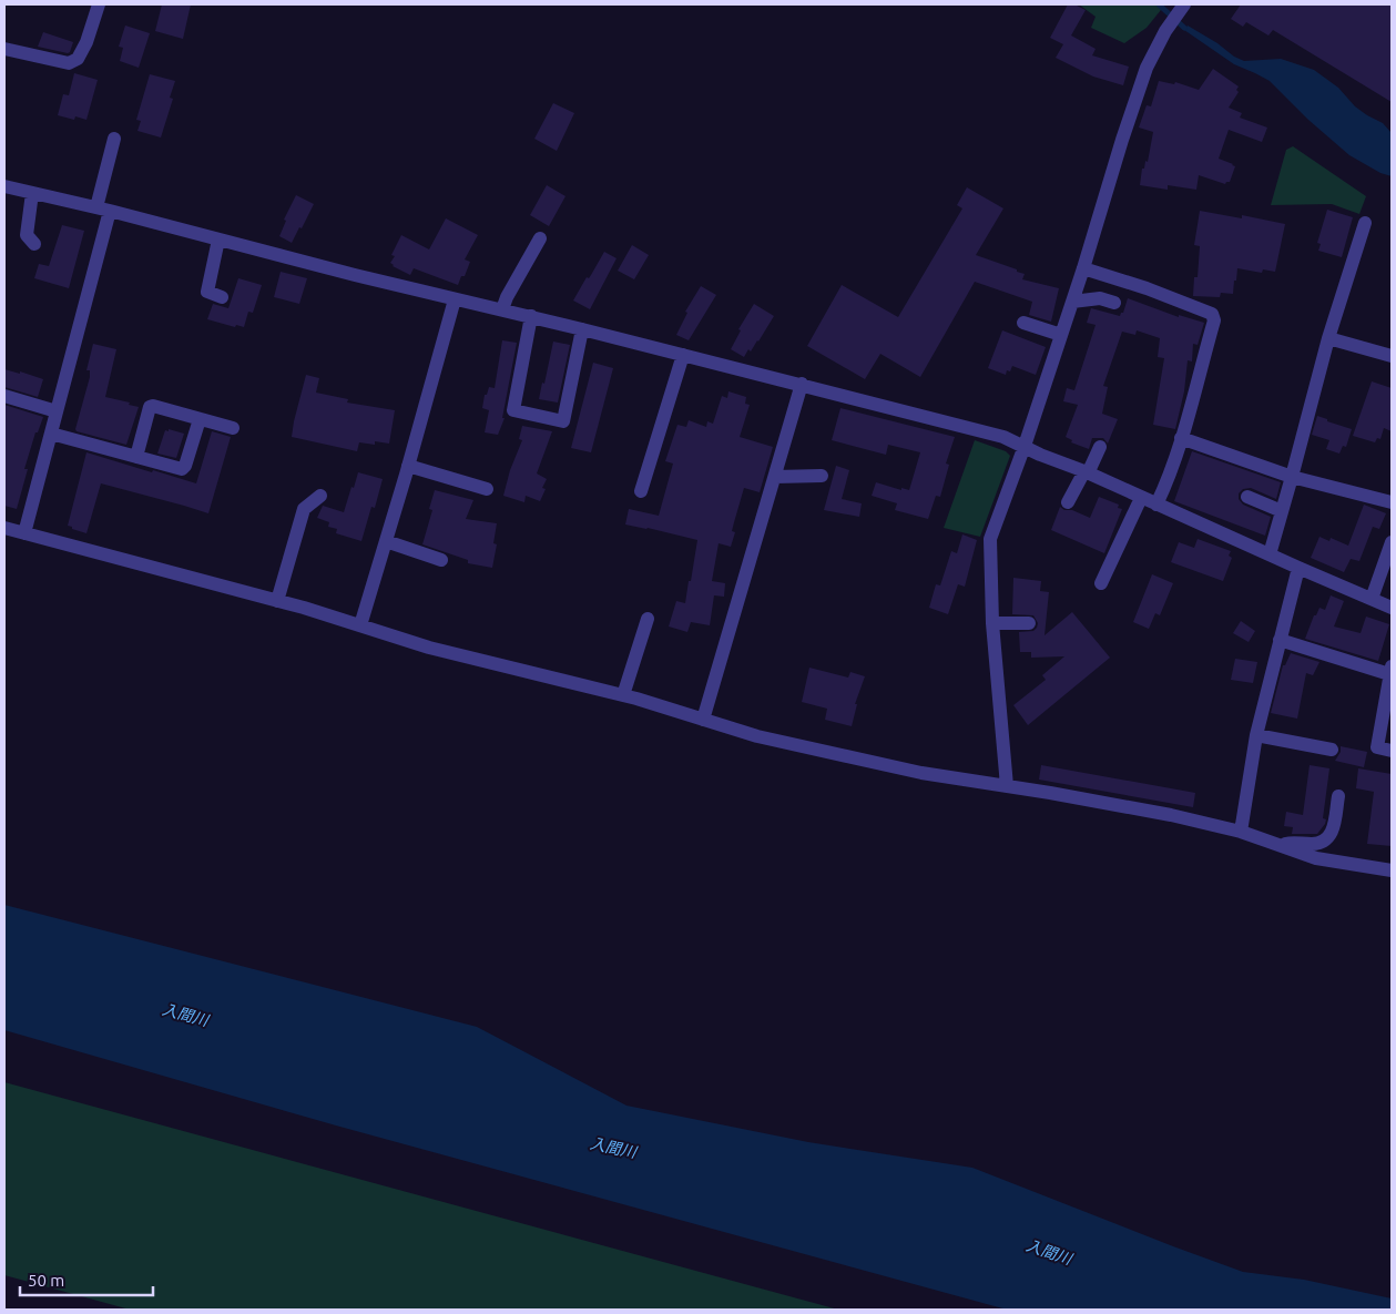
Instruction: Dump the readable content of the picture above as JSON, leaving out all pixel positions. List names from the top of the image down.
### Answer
{
  "water": ["入間川"],
  "scale_bar": "50 m"
}
